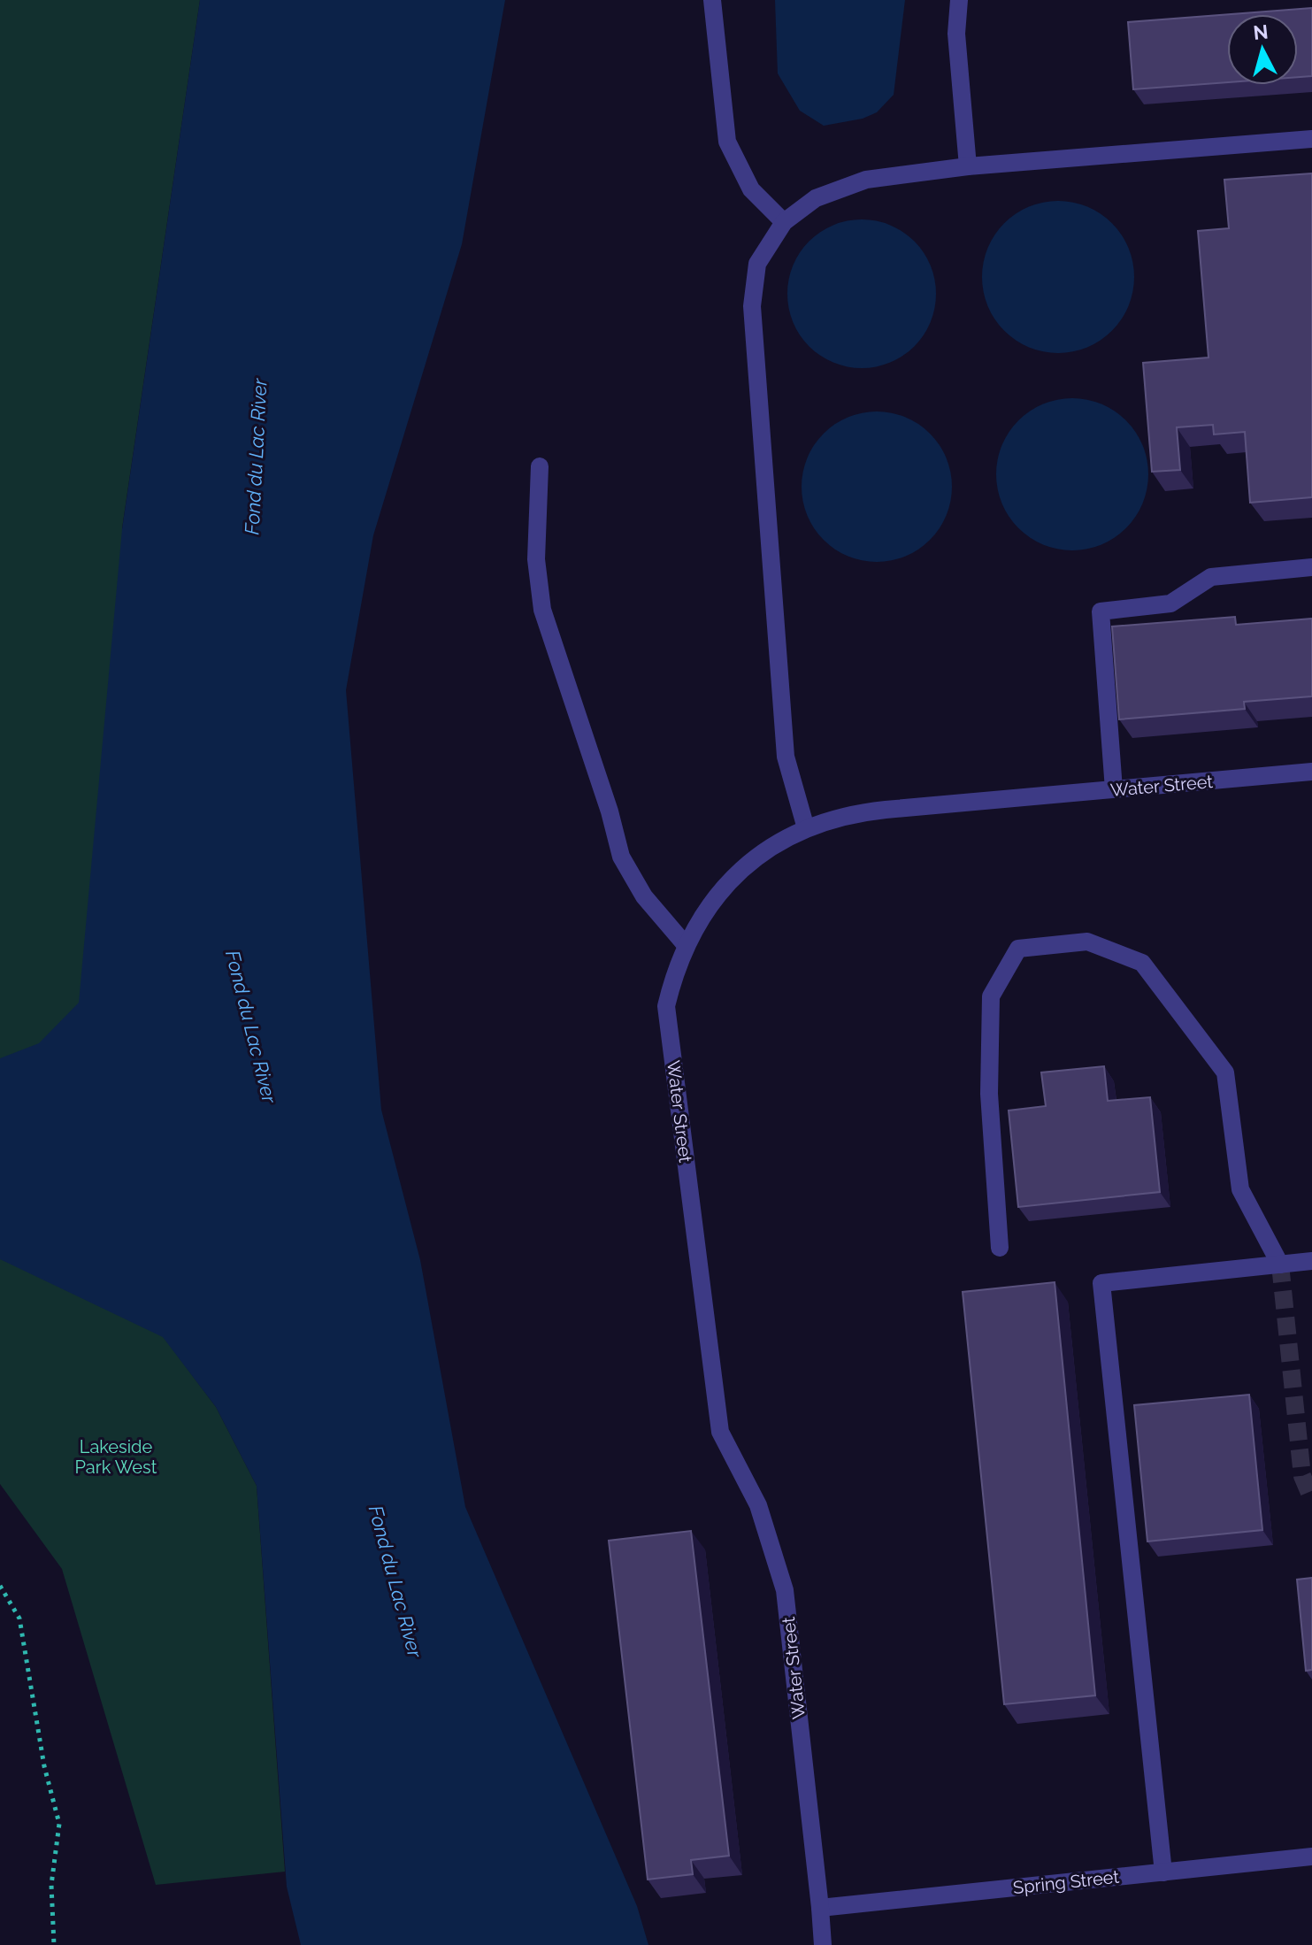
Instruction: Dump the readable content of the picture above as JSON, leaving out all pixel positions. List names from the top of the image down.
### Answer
{
  "streets": {
    "street": ["Water Street", "Spring Street"]
  },
  "crossings": [
    ["Water Street", "Spring Street"]
  ],
  "water": ["Fond du Lac River"],
  "parks": ["Lakeside Park West"],
  "north": "top"
}
